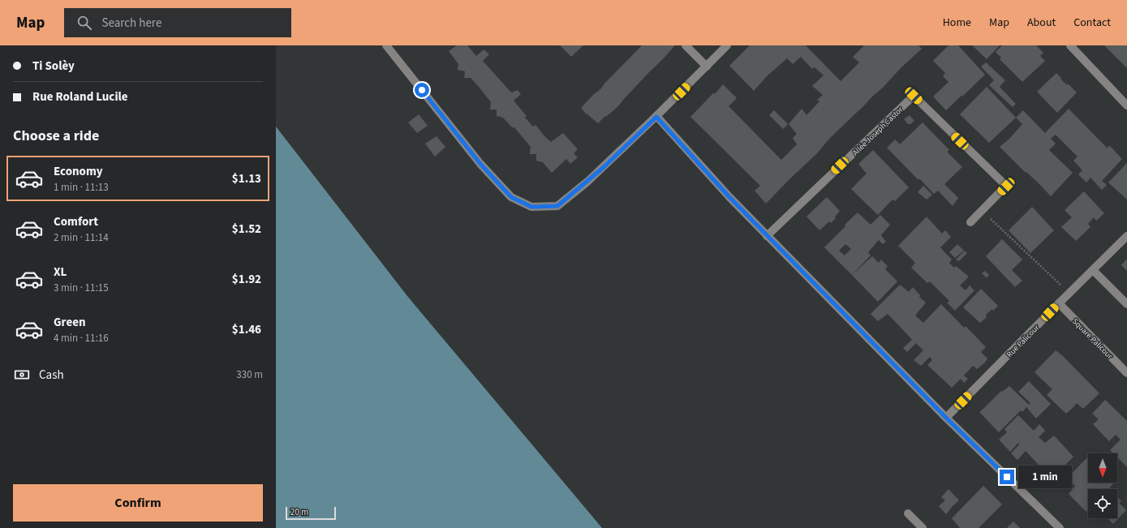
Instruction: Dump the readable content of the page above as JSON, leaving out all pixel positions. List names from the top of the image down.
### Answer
{
  "streets": {
    "street": ["Allée Joseph Castor", "Square Palicour", "Rue Palicour"]
  },
  "crossings": [
    ["Square Palicour", "Rue Palicour"]
  ],
  "scale_bar": "20 m",
  "north": "bottom",
  "page": {
    "header": "Map",
    "search": "Search here",
    "nav": [
      "Home",
      "Map",
      "About",
      "Contact"
    ],
    "banner": ["Ti Solèy", "Rue Roland Lucile"],
    "heading": "Choose a ride",
    "list": [
      {
        "name": "Economy",
        "note": "1 min · 11:13",
        "value": "$1.13"
      },
      {
        "name": "Comfort",
        "note": "2 min · 11:14",
        "value": "$1.52"
      },
      {
        "name": "XL",
        "note": "3 min · 11:15",
        "value": "$1.92"
      },
      {
        "name": "Green",
        "note": "4 min · 11:16",
        "value": "$1.46"
      }
    ],
    "pay": ["Cash", "330 m"],
    "bubble": "1 min",
    "buttons": "Confirm",
    "scale": "20 m"
  }
}
